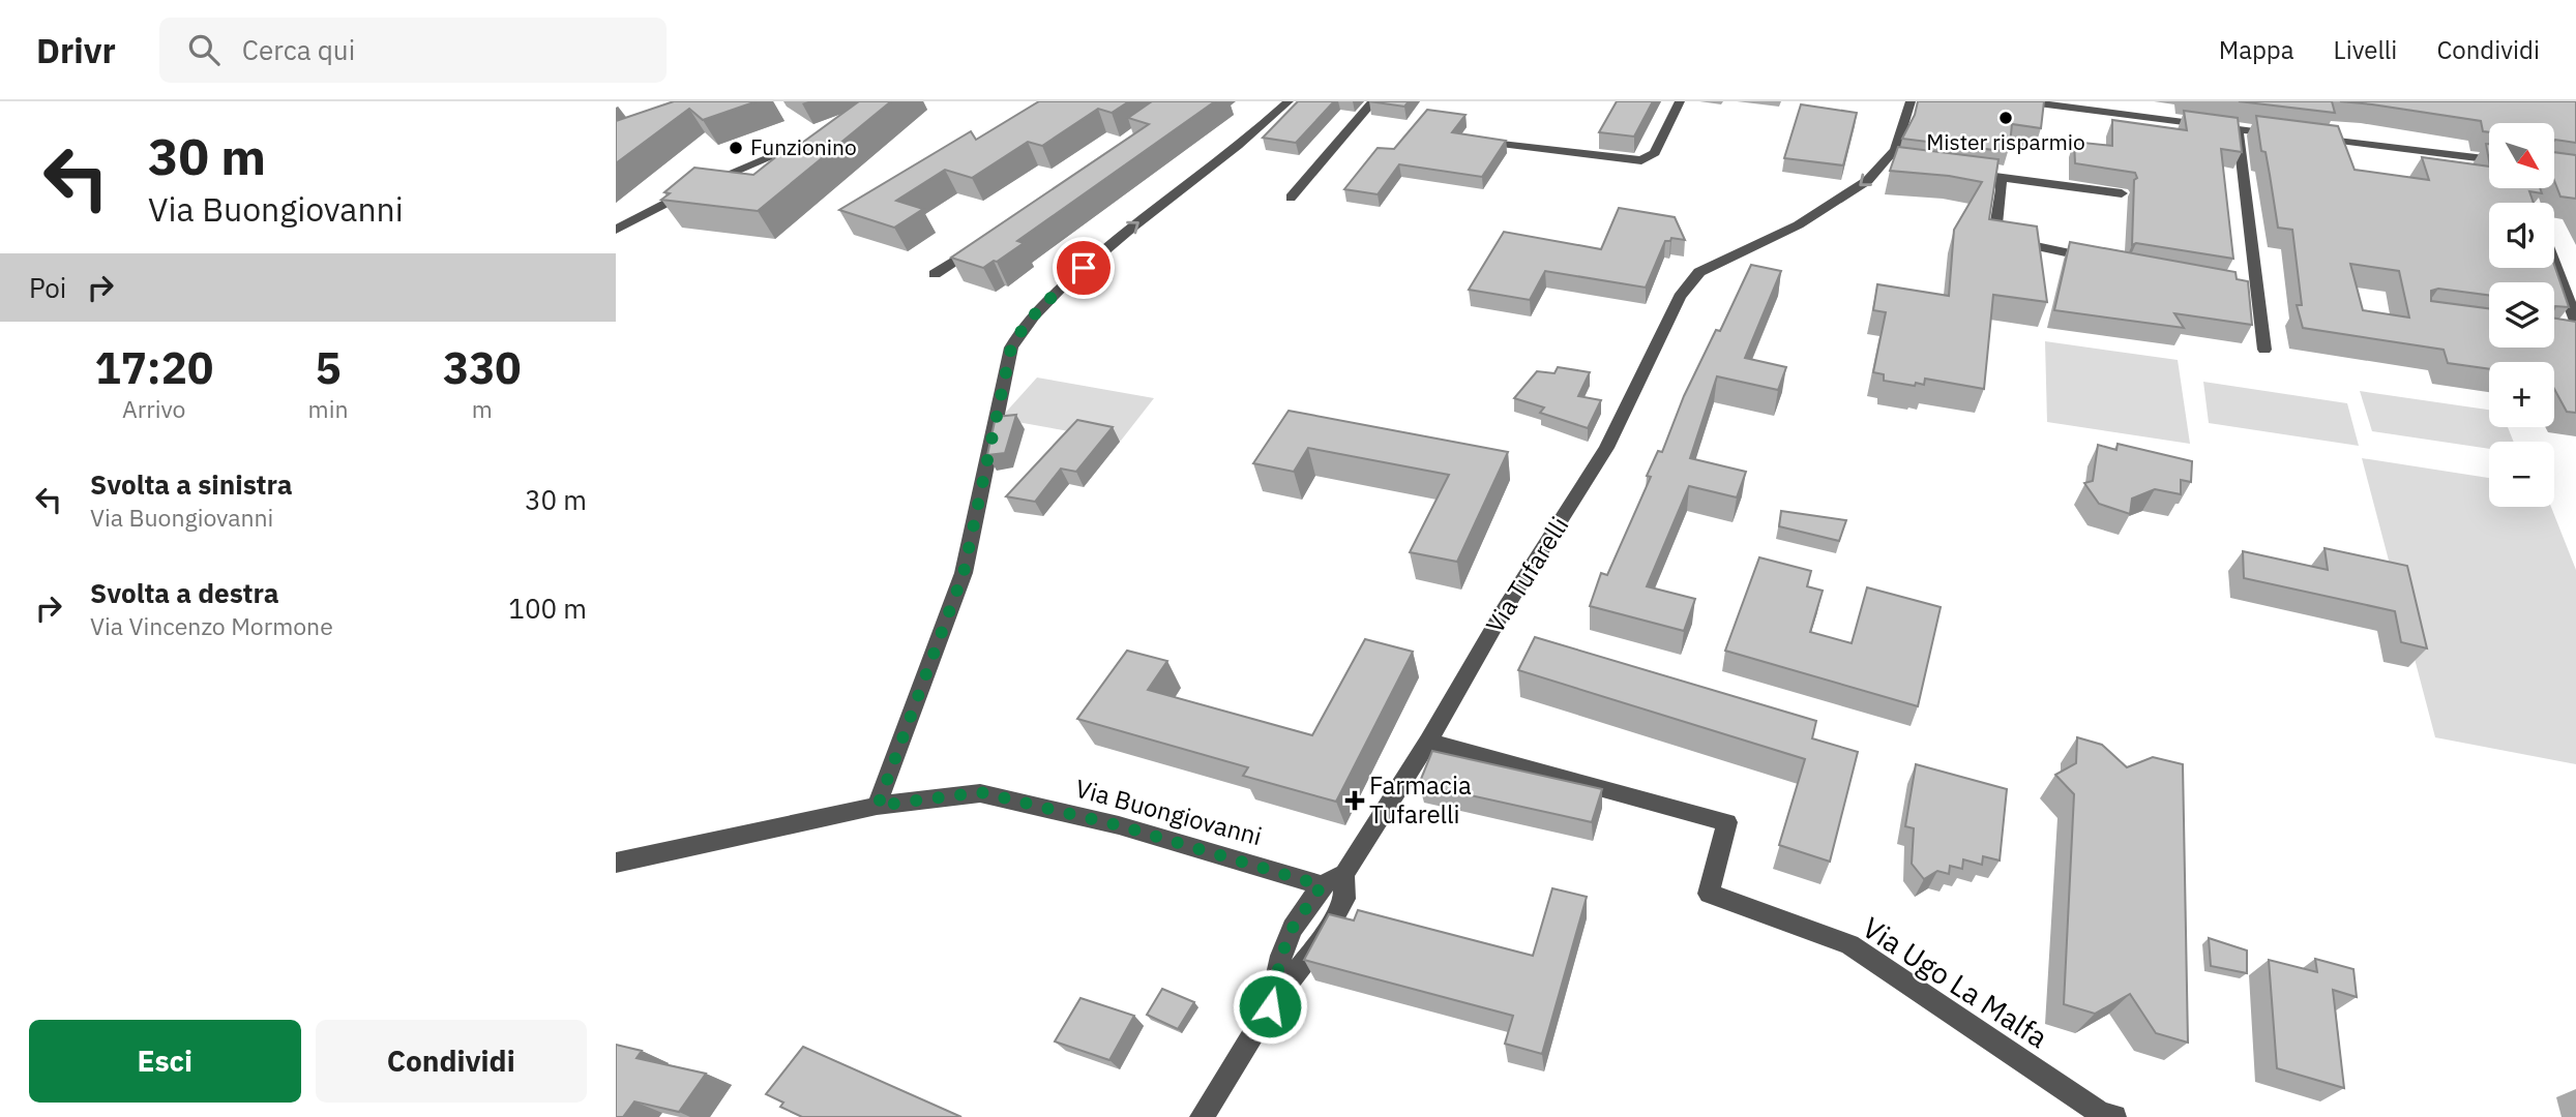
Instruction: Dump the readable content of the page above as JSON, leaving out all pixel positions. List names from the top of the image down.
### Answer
{
  "streets": {
    "street": ["Via Tufarelli", "Via Buongiovanni", "Via Ugo La Malfa"]
  },
  "crossings": [
    ["Via Tufarelli", "Via Buongiovanni"],
    ["Via Tufarelli", "Via Ugo La Malfa"]
  ],
  "one_way": ["Via Tufarelli"],
  "places": {
    "other": ["Mister risparmio", "Funzionino"],
    "health": ["Farmacia Tufarelli"]
  },
  "north": "bottom right",
  "page": {
    "header": "Drivr",
    "search": "Cerca qui",
    "nav": ["Mappa", "Livelli", "Condividi"],
    "turn": ["30 m", "Via Buongiovanni"],
    "map_buttons": ["+", "−"],
    "then": "Poi",
    "eta": [
      "17:20",
      "Arrivo",
      "5",
      "min",
      "330",
      "m"
    ],
    "list": [
      {
        "name": "Svolta a sinistra",
        "note": "Via Buongiovanni",
        "value": "30 m"
      },
      {
        "name": "Svolta a destra",
        "note": "Via Vincenzo Mormone",
        "value": "100 m"
      }
    ],
    "buttons": ["Esci", "Condividi"]
  }
}
